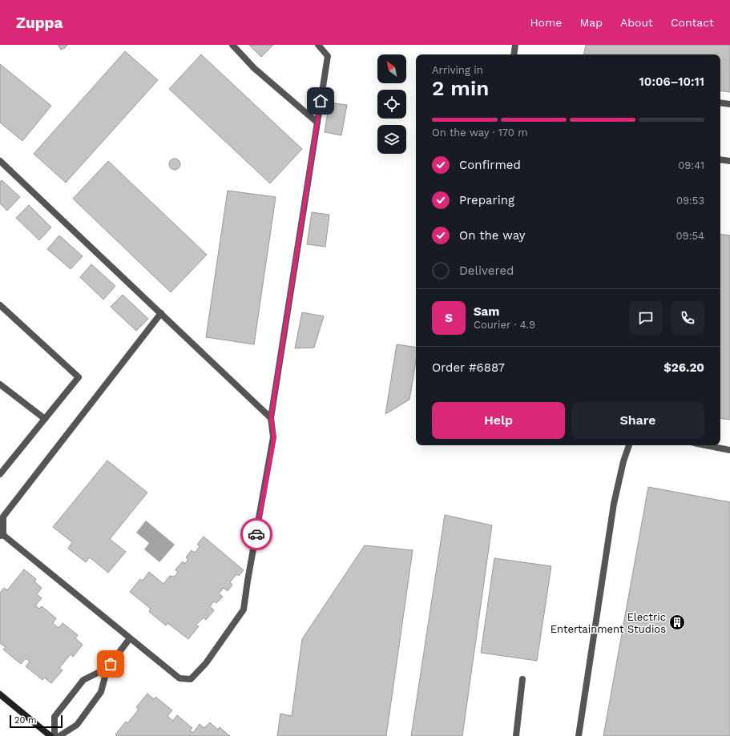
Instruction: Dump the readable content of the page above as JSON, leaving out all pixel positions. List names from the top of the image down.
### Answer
{
  "places": {
    "building": ["Electric Entertainment Studios"]
  },
  "scale_bar": "20 m",
  "north": "top left",
  "page": {
    "header": "Zuppa",
    "nav": [
      "Home",
      "Map",
      "About",
      "Contact"
    ],
    "heading": ["2 min", "Arriving in", "10:06–10:11"],
    "panel": [
      "Sam",
      "Courier · 4.9",
      "Order #6887",
      "$26.20"
    ],
    "bar": "On the way · 170 m",
    "list": [
      ["Confirmed", "09:41"],
      ["Preparing", "09:53"],
      ["On the way", "09:54"],
      "Delivered"
    ],
    "round": "S",
    "buttons": ["Help", "Share"],
    "scale": "20 m"
  }
}
